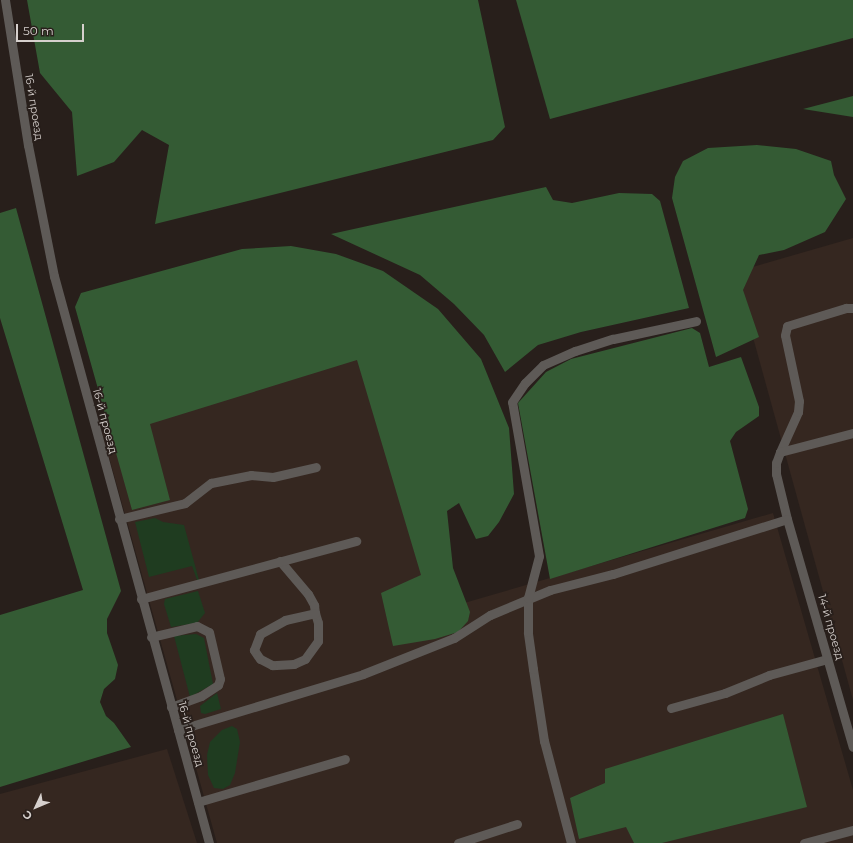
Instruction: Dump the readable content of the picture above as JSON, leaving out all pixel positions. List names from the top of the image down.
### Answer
{
  "streets": {
    "street": ["16-й проезд", "14-й проезд"]
  },
  "scale_bar": "50 m",
  "north": "bottom left"
}
